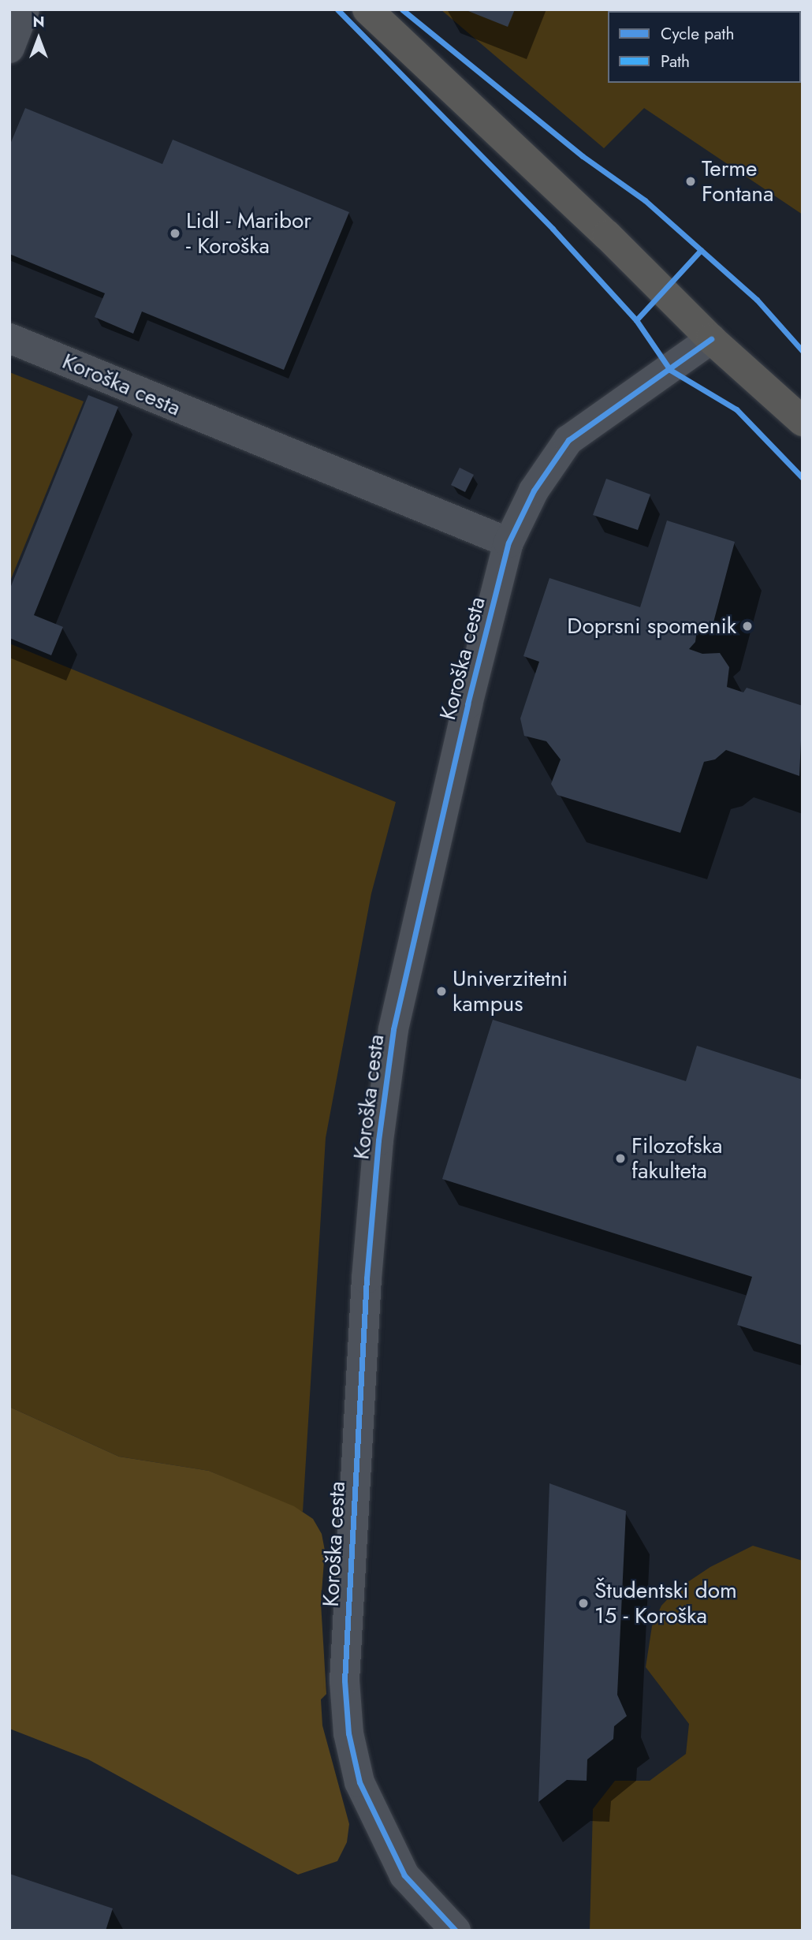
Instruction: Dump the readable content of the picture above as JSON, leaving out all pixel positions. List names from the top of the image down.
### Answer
{
  "streets": {
    "street": ["Koroška cesta"]
  },
  "places": [
    "Terme Fontana",
    "Lidl - Maribor - Koroška",
    "Doprsni spomenik",
    "Univerzitetni kampus",
    "Filozofska fakulteta",
    "Študentski dom 15 - Koroška"
  ],
  "legend": ["Cycle path", "Path"],
  "north": "top"
}
